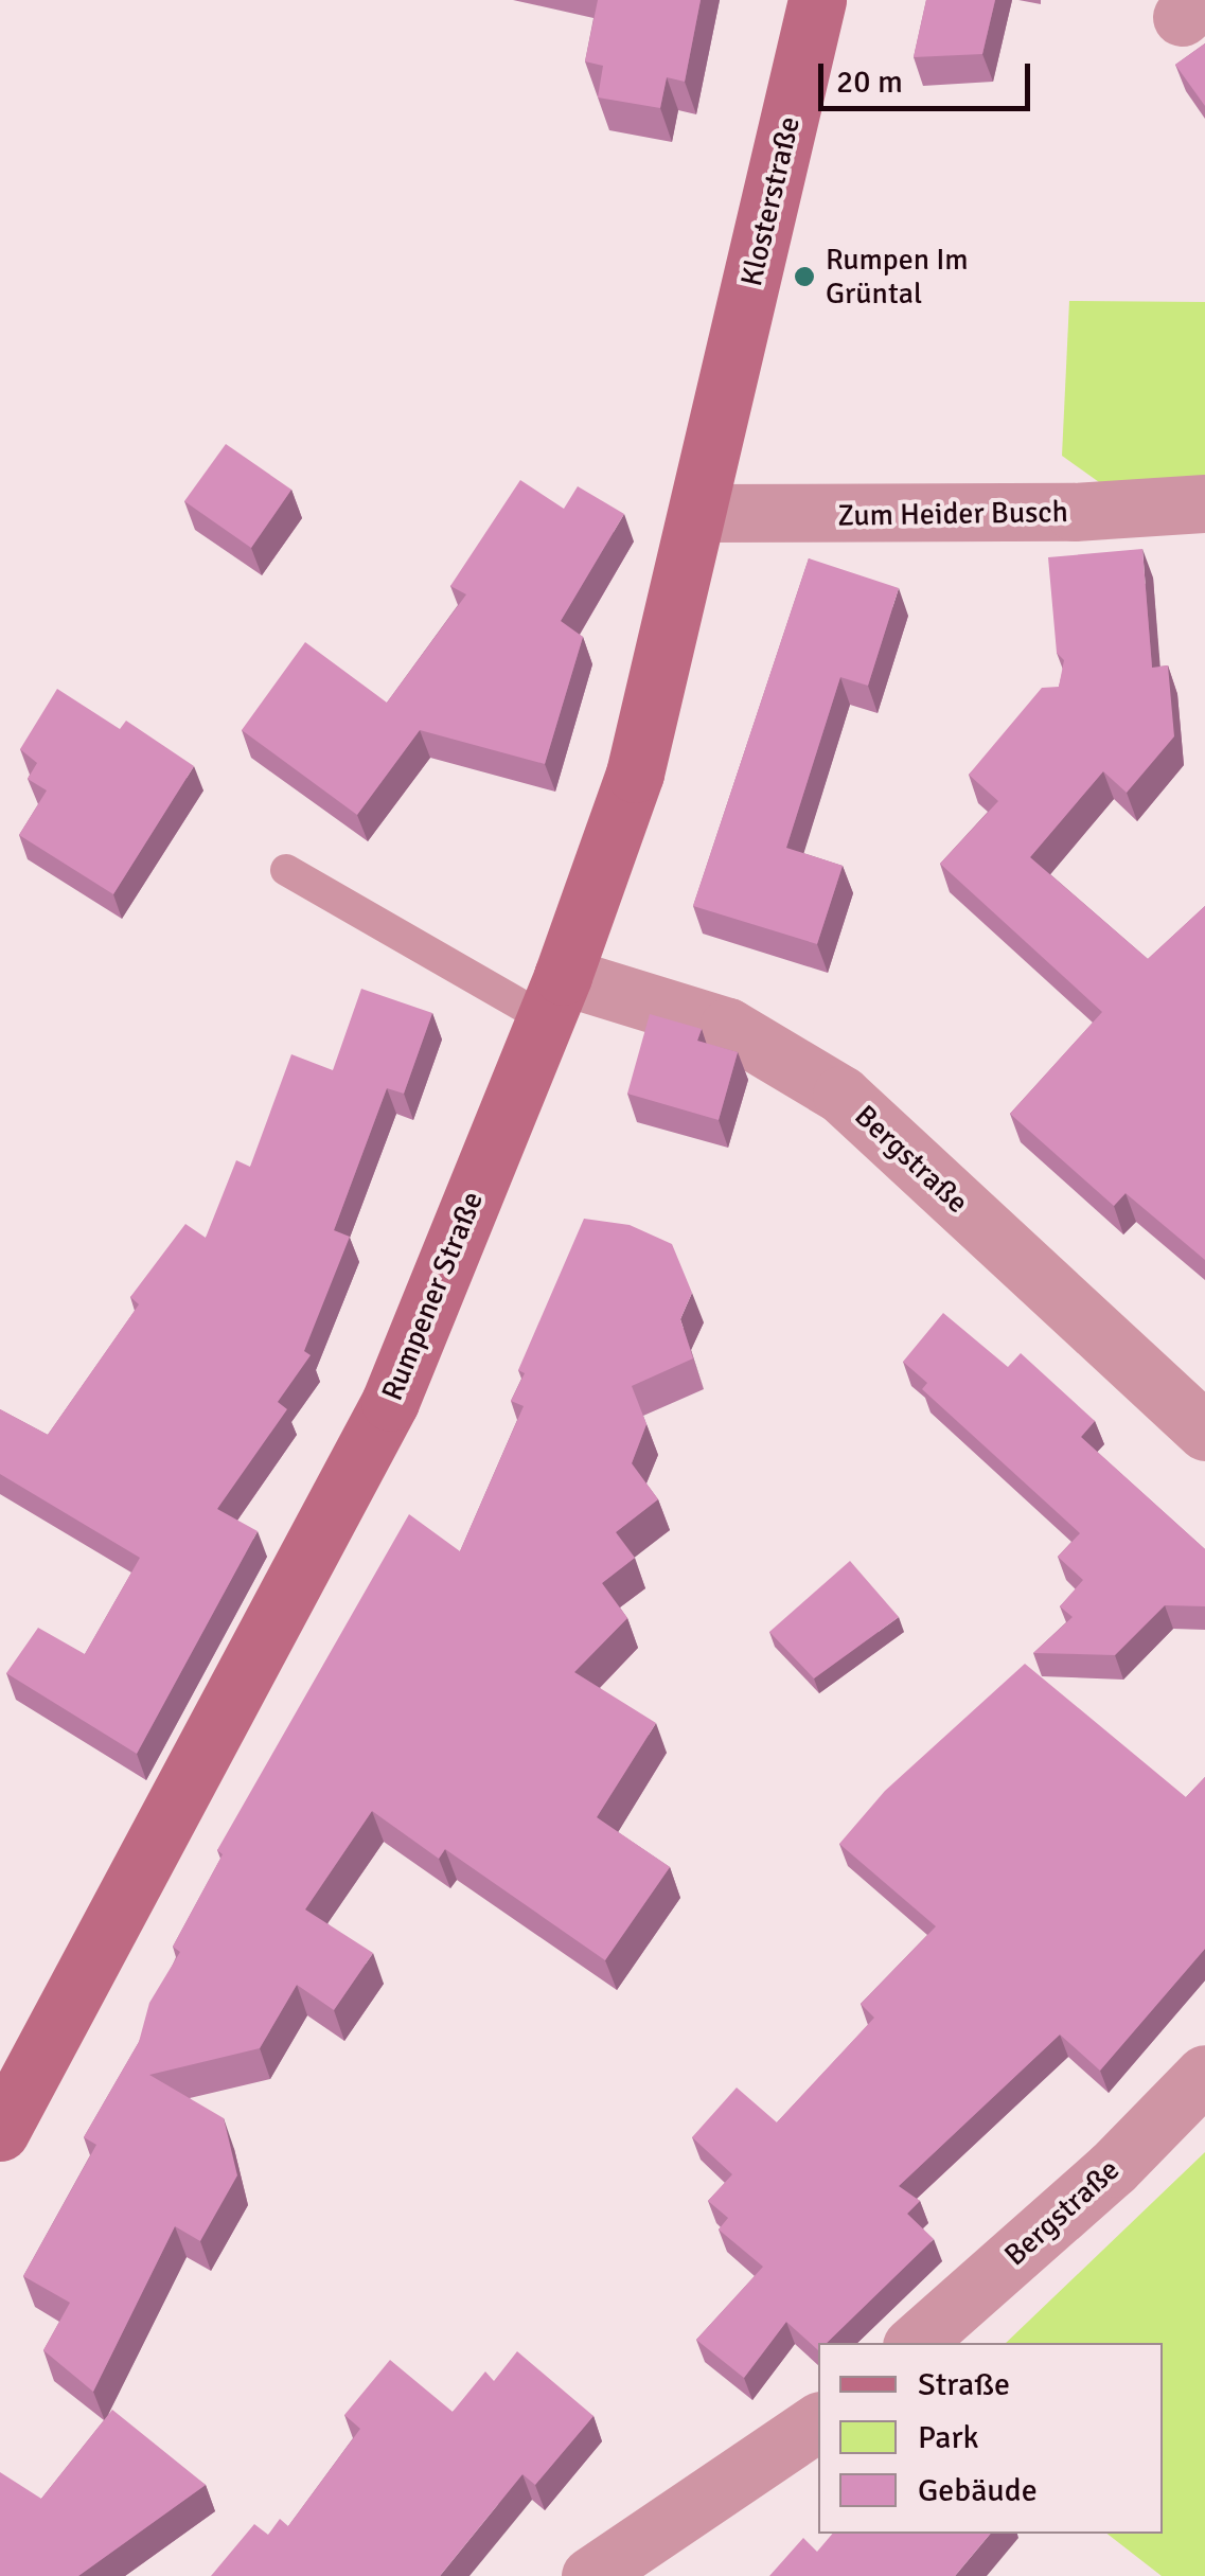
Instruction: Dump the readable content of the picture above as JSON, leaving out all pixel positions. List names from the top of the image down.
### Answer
{
  "streets": {
    "main road": ["Klosterstraße", "Rumpener Straße"],
    "street": ["Zum Heider Busch", "Bergstraße"]
  },
  "crossings": [
    ["Klosterstraße", "Rumpener Straße"],
    ["Zum Heider Busch", "Rumpener Straße"],
    ["Bergstraße", "Rumpener Straße"]
  ],
  "places": ["Rumpen Im Grüntal"],
  "legend": ["Straße", "Park", "Gebäude"],
  "scale_bar": "20 m"
}
